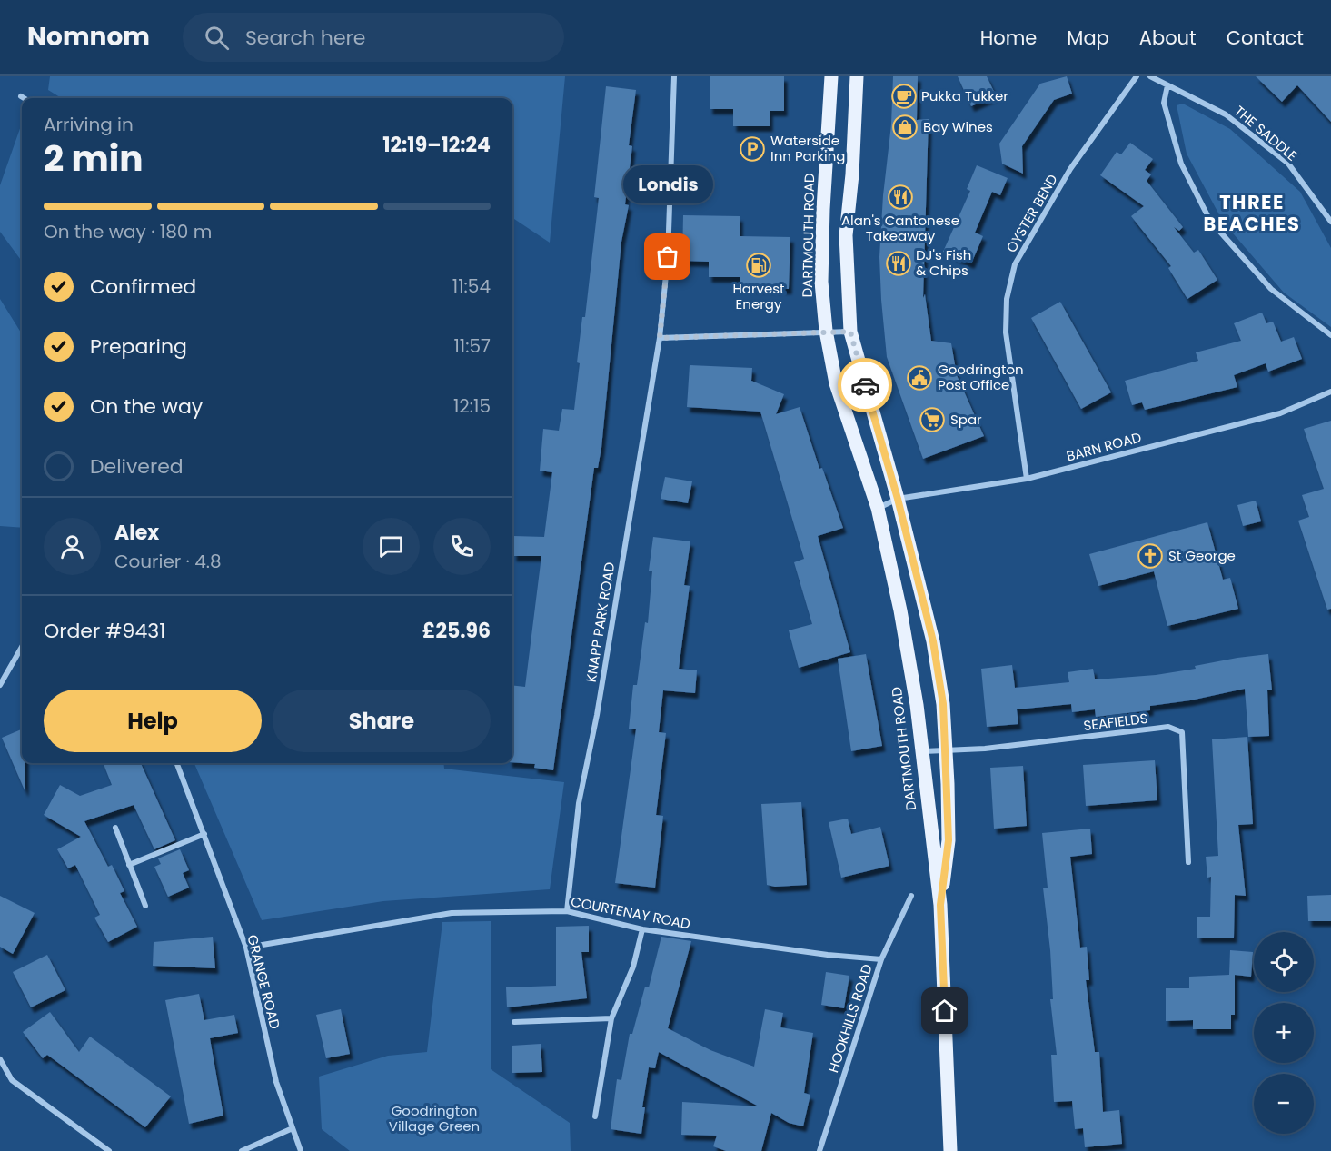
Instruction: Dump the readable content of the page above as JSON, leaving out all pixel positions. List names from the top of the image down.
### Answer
{
  "streets": {
    "main road": ["DARTMOUTH ROAD"],
    "street": [
      "THE SADDLE",
      "OYSTER BEND",
      "BARN ROAD",
      "KNAPP PARK ROAD",
      "SEAFIELDS",
      "COURTENAY ROAD",
      "GRANGE ROAD",
      "HOOKHILLS ROAD"
    ]
  },
  "crossings": [
    ["OYSTER BEND", "BARN ROAD"],
    ["DARTMOUTH ROAD", "BARN ROAD"],
    ["DARTMOUTH ROAD", "SEAFIELDS"],
    ["KNAPP PARK ROAD", "COURTENAY ROAD"],
    ["COURTENAY ROAD", "GRANGE ROAD"],
    ["COURTENAY ROAD", "HOOKHILLS ROAD"]
  ],
  "districts": ["THREE BEACHES"],
  "parks": ["Goodrington Village Green"],
  "places": {
    "cafe": ["Pukka Tukker"],
    "shop": ["Bay Wines"],
    "parking": ["Waterside Inn Parking"],
    "restaurant": ["Alan's Cantonese Takeaway", "DJ's Fish & Chips"],
    "other": ["Londis"],
    "fuel station": ["Harvest Energy"],
    "public building": ["Goodrington Post Office"],
    "supermarket": ["Spar"],
    "church": ["St George"]
  },
  "page": {
    "header": "Nomnom",
    "search": "Search here",
    "nav": [
      "Home",
      "Map",
      "About",
      "Contact"
    ],
    "heading": ["2 min", "Arriving in", "12:19–12:24"],
    "panel": [
      "Alex",
      "Courier · 4.8",
      "Order #9431",
      "£25.96"
    ],
    "bubble": "Londis",
    "bar": "On the way · 180 m",
    "list": [
      ["Confirmed", "11:54"],
      ["Preparing", "11:57"],
      ["On the way", "12:15"],
      "Delivered"
    ],
    "buttons": ["Help", "Share"],
    "map_buttons": ["+", "−"]
  }
}
